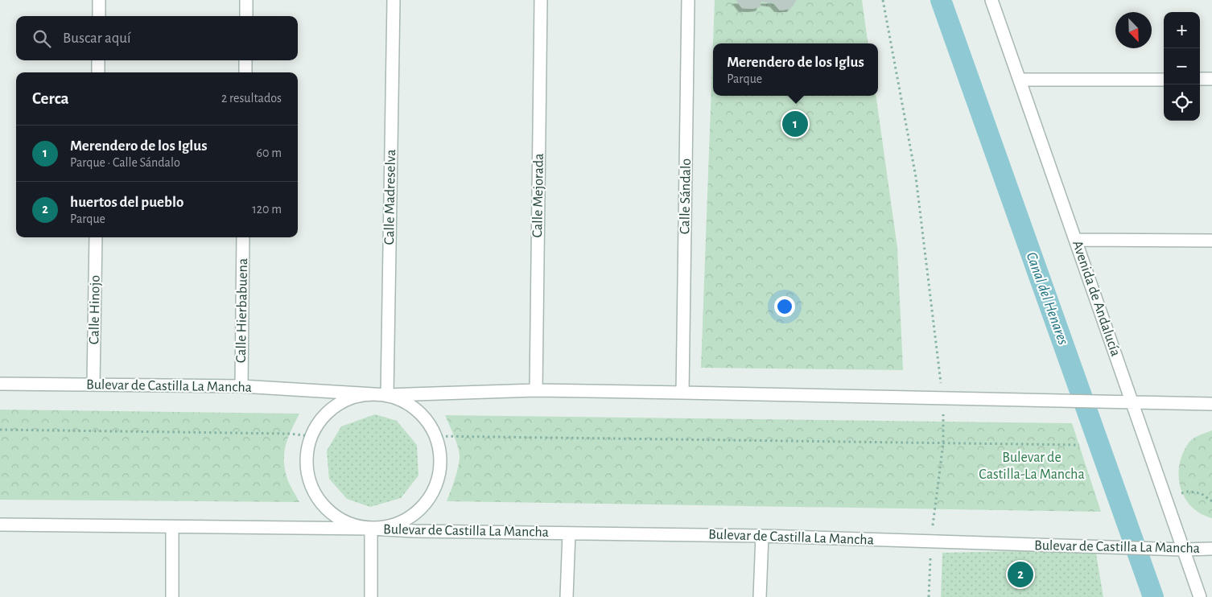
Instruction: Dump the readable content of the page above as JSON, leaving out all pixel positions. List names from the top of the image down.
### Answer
{
  "streets": {
    "street": [
      "Calle Mejorada",
      "Calle Sándalo",
      "Calle Madreselva",
      "Avenida de Andalucía",
      "Calle Hinojo",
      "Calle Hierbabuena",
      "Bulevar de Castilla La Mancha"
    ]
  },
  "crossings": [
    ["Calle Mejorada", "Bulevar de Castilla La Mancha"],
    ["Calle Sándalo", "Bulevar de Castilla La Mancha"],
    ["Calle Madreselva", "Bulevar de Castilla La Mancha"],
    ["Avenida de Andalucía", "Bulevar de Castilla La Mancha"],
    ["Calle Hinojo", "Bulevar de Castilla La Mancha"],
    ["Calle Hierbabuena", "Bulevar de Castilla La Mancha"]
  ],
  "water": ["Canal del Henares"],
  "parks": ["Bulevar de Castilla-La Mancha"],
  "north": "bottom right",
  "page": {
    "map_buttons": ["+", "−"],
    "search": "Buscar aquí",
    "popup": ["Merendero de los Iglus", "Parque"],
    "heading": ["Cerca", "2 resultados"],
    "pins": ["1", "2"],
    "list": [
      {
        "mark": "1",
        "name": "Merendero de los Iglus",
        "note": "Parque · Calle Sándalo",
        "value": "60 m"
      },
      {
        "mark": "2",
        "name": "huertos del pueblo",
        "note": "Parque",
        "value": "120 m"
      }
    ]
  }
}
